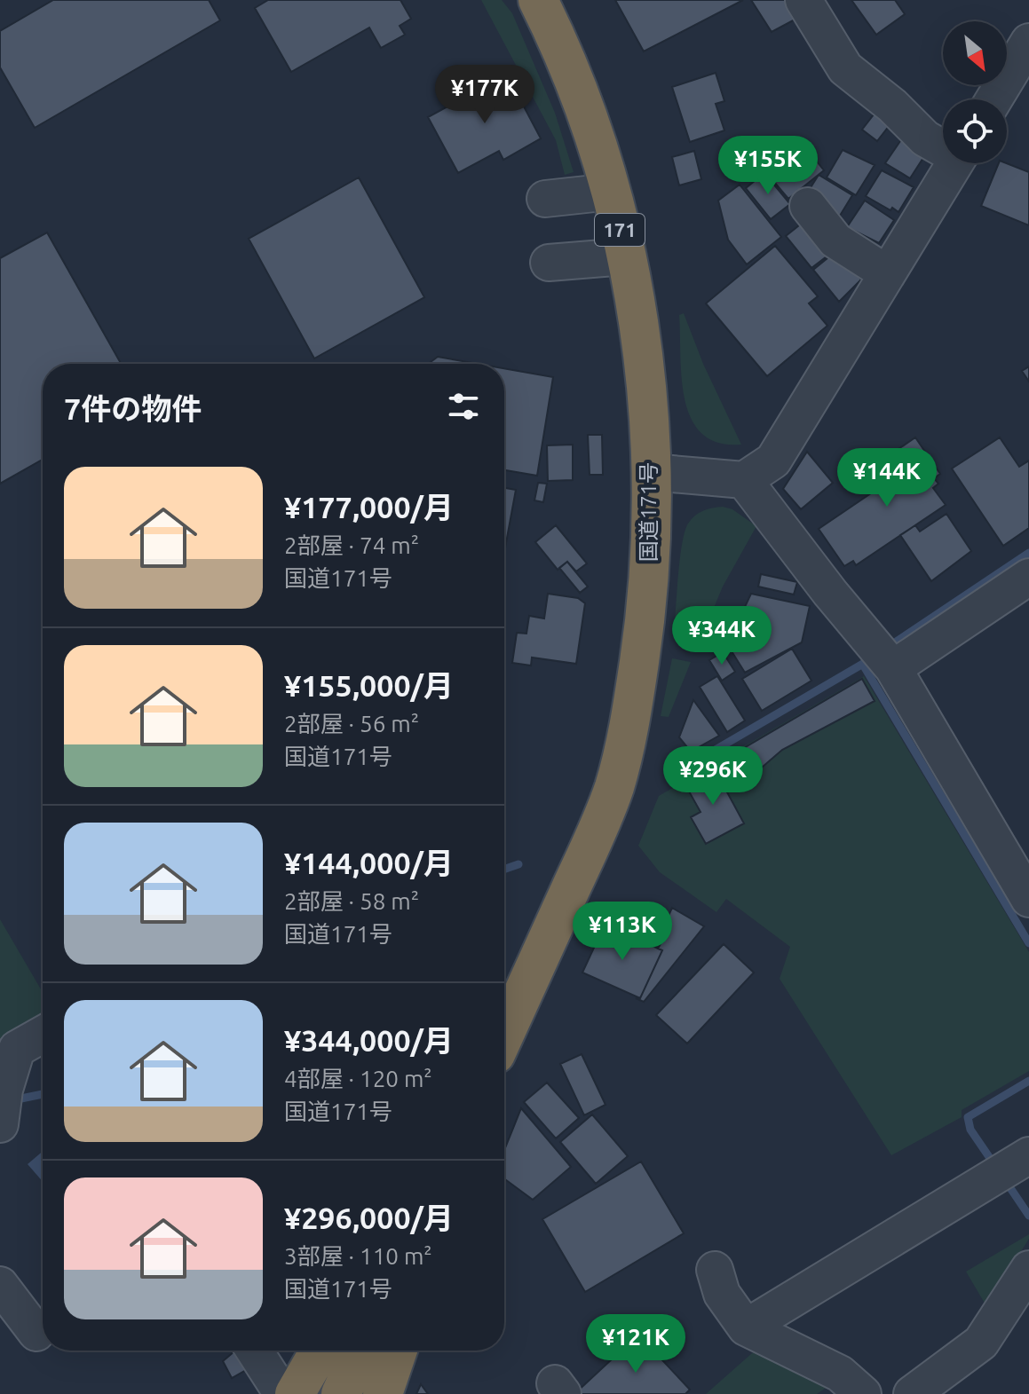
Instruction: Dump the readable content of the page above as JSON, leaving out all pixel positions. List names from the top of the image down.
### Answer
{
  "streets": {
    "highway": ["171", "国道171号"]
  },
  "north": "bottom right",
  "page": {
    "price": [
      "¥177K",
      "¥155K",
      "¥144K",
      "¥344K",
      "¥296K",
      "¥113K",
      "¥121K"
    ],
    "heading": "7件の物件",
    "list": [
      {
        "name": "¥177,000/月",
        "note": "2部屋 · 74 m² · 国道171号"
      },
      {
        "name": "¥155,000/月",
        "note": "2部屋 · 56 m² · 国道171号"
      },
      {
        "name": "¥144,000/月",
        "note": "2部屋 · 58 m² · 国道171号"
      },
      {
        "name": "¥344,000/月",
        "note": "4部屋 · 120 m² · 国道171号"
      },
      {
        "name": "¥296,000/月",
        "note": "3部屋 · 110 m² · 国道171号"
      }
    ]
  }
}
